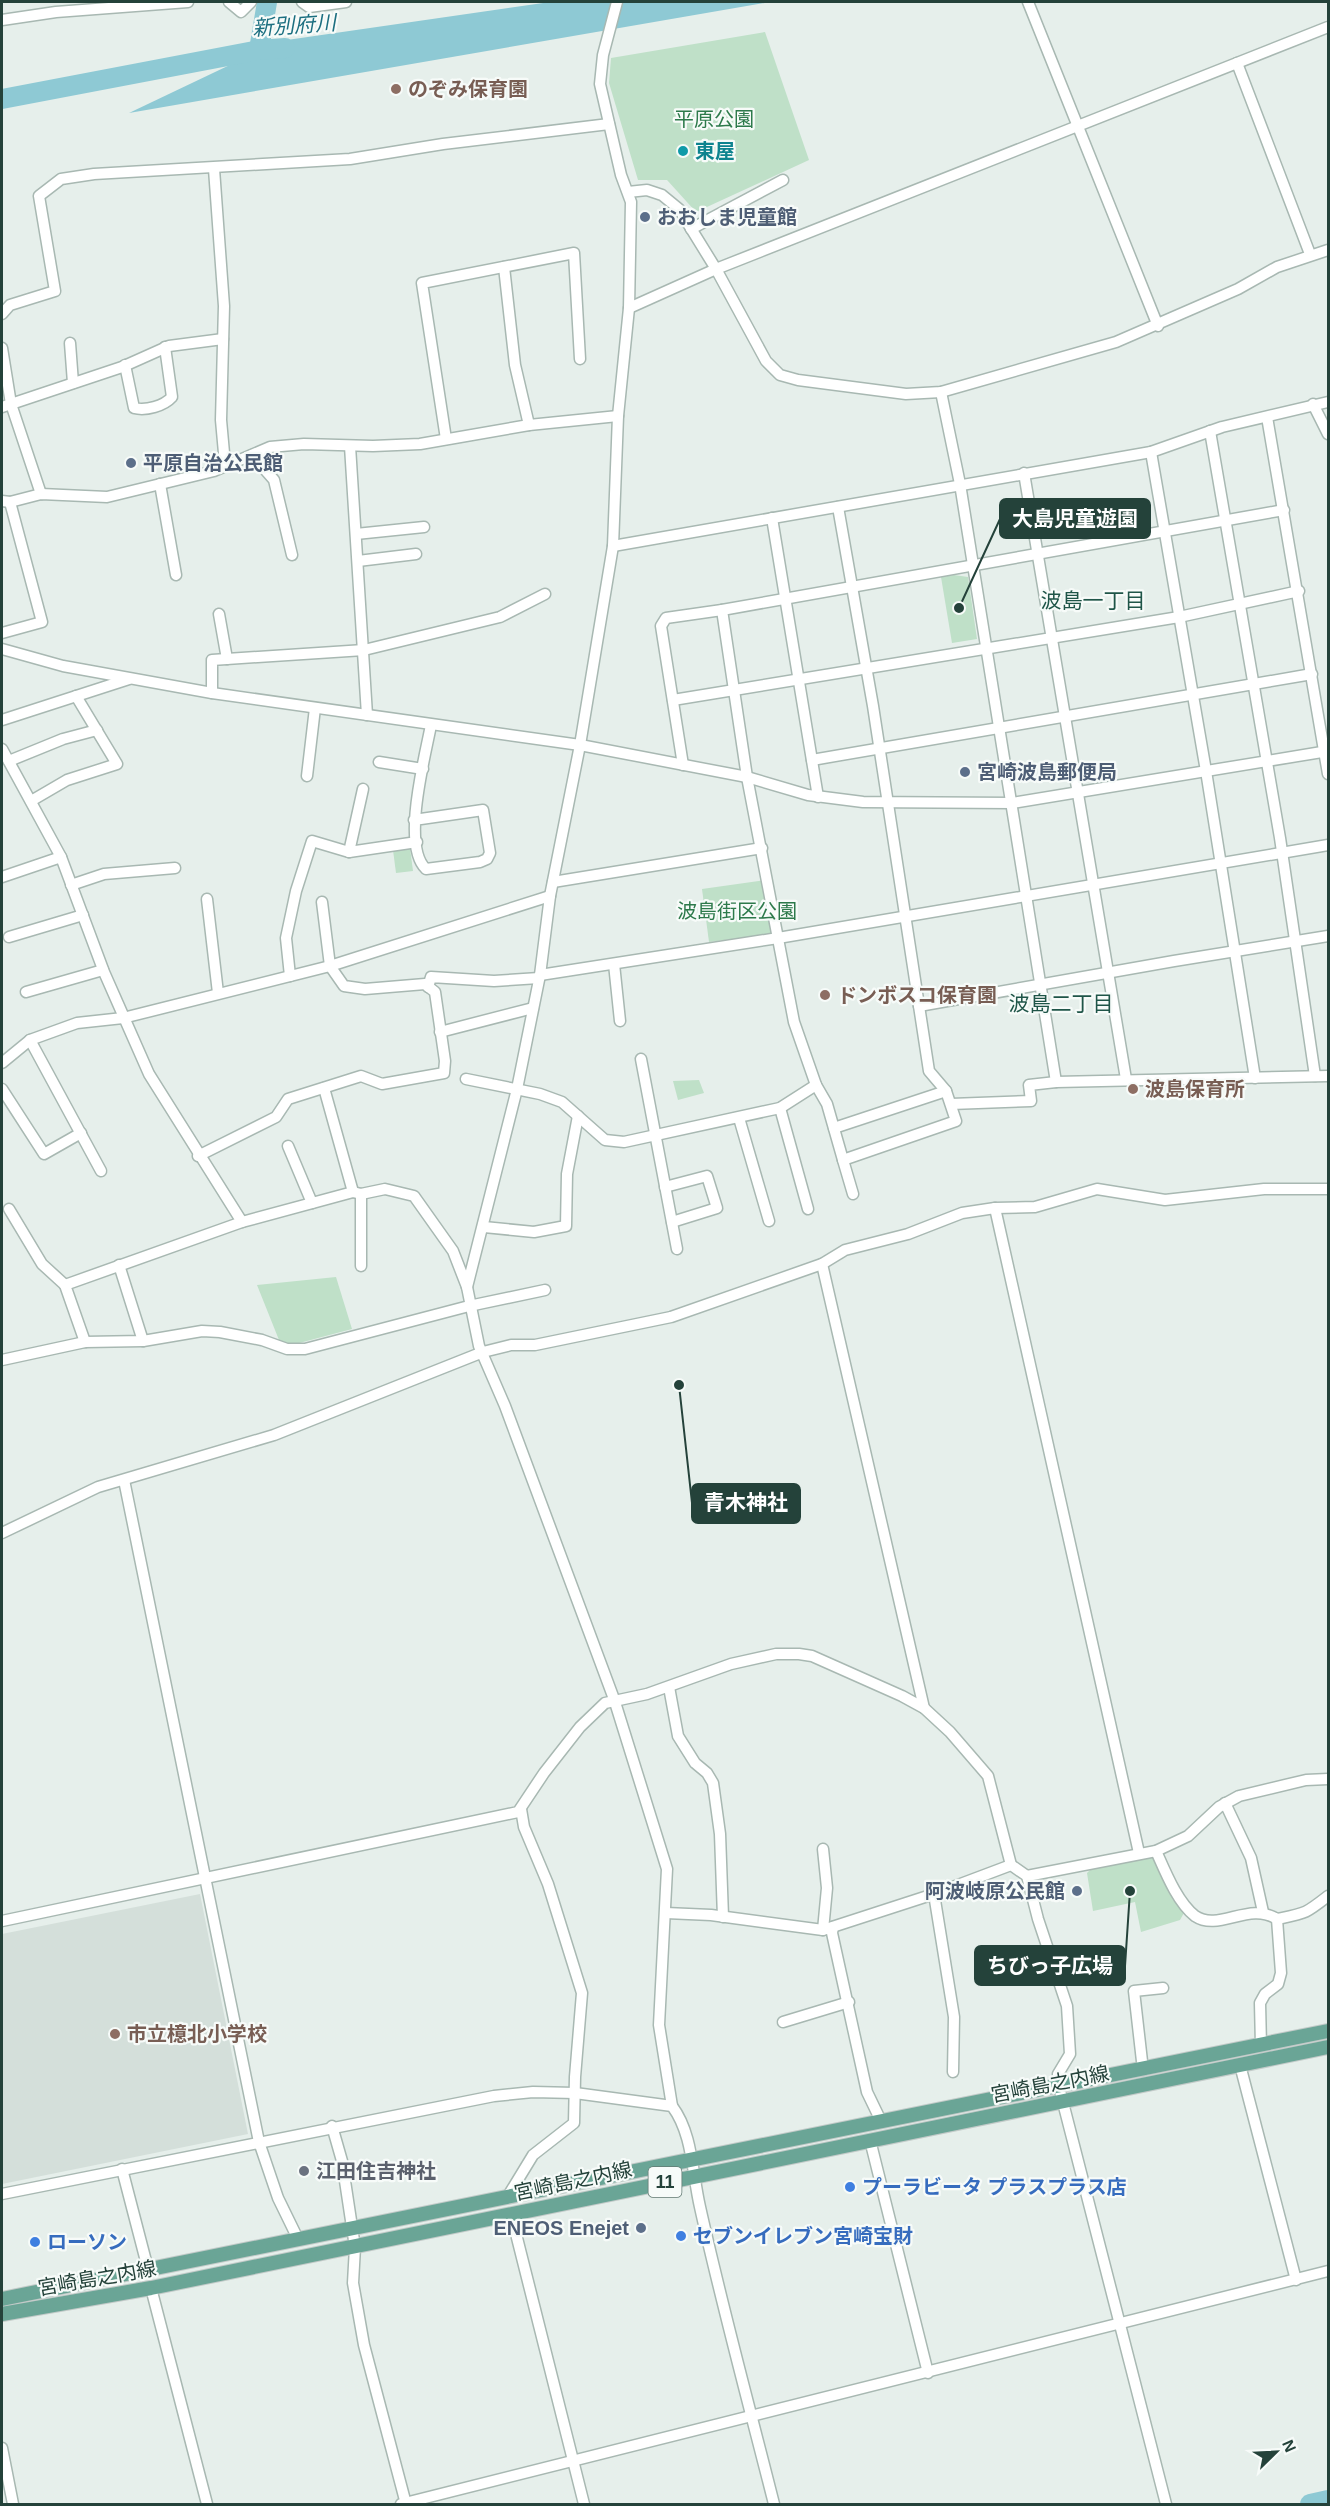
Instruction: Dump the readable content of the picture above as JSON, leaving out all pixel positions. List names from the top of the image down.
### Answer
{
  "streets": {
    "main road": ["宮崎島之内線", "11"]
  },
  "districts": ["波島一丁目", "波島二丁目"],
  "water": ["新別府川"],
  "parks": ["平原公園", "波島街区公園"],
  "places": [
    "のぞみ保育園",
    "東屋",
    "おおしま児童館",
    "平原自治公民館",
    "大島児童遊園",
    "宮崎波島郵便局",
    "ドンボスコ保育園",
    "波島保育所",
    "青木神社",
    "阿波岐原公民館",
    "ちびっ子広場",
    "市立檍北小学校",
    "江田住吉神社",
    "プーラビータ プラスプラス店",
    "ENEOS Enejet",
    "セブンイレブン宮崎宝財",
    "ローソン"
  ],
  "north": "top right"
}
